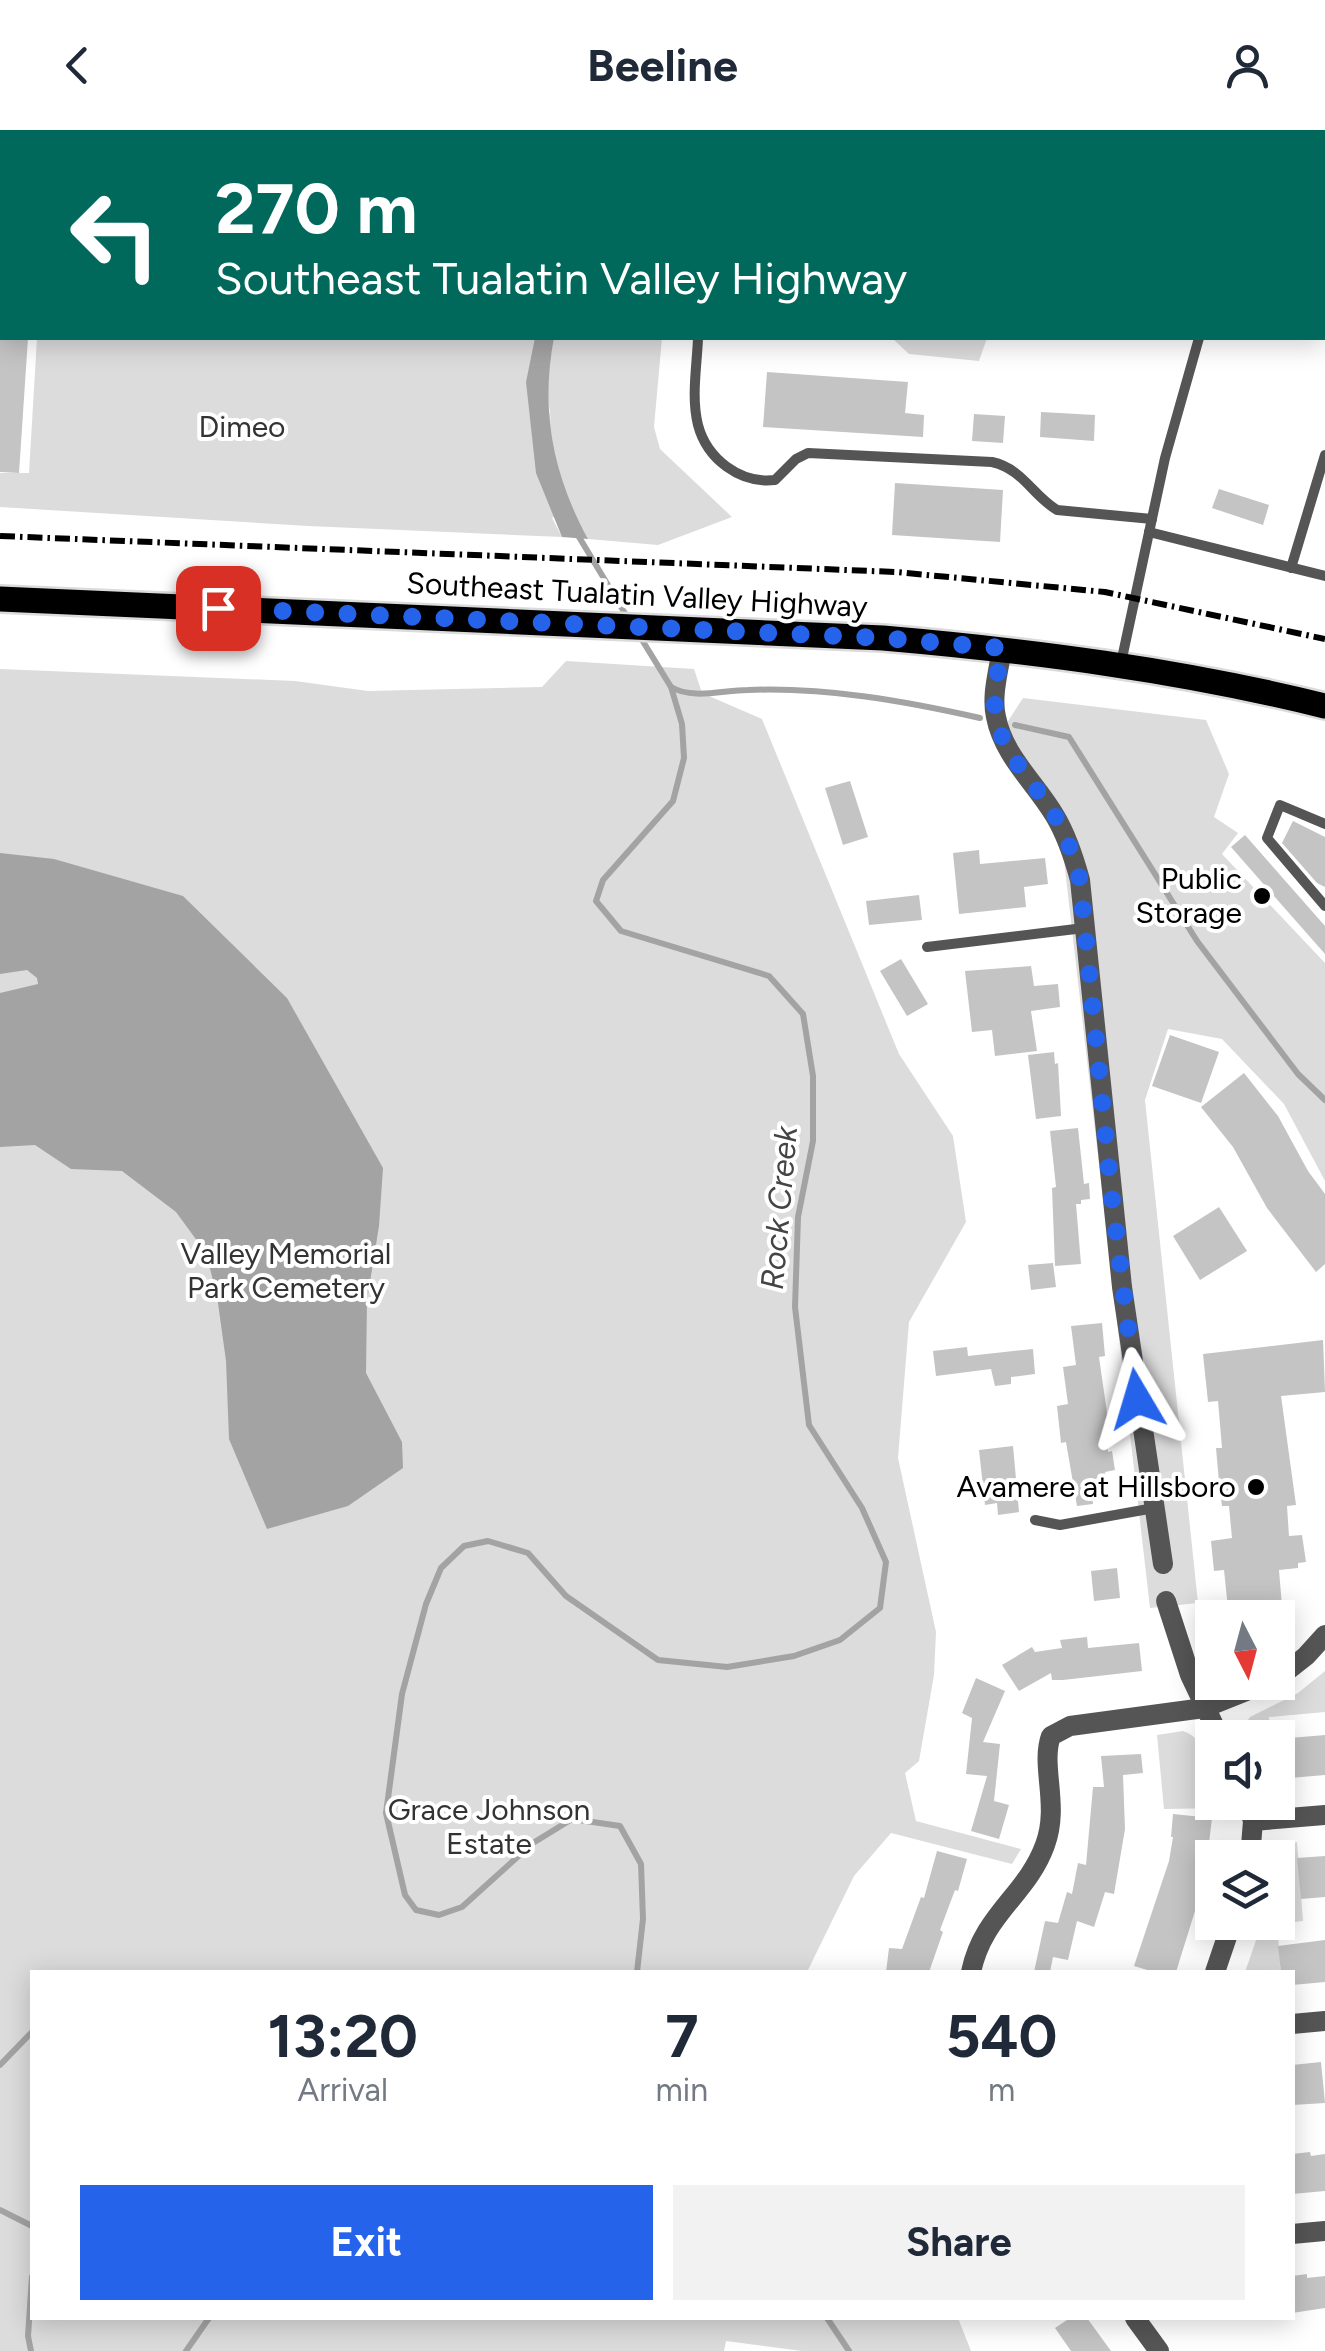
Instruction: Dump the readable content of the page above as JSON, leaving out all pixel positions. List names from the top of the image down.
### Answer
{
  "streets": {
    "main road": ["Southeast Tualatin Valley Highway"]
  },
  "water": ["Rock Creek"],
  "parks": ["Dimeo", "Valley Memorial Park Cemetery", "Grace Johnson Estate"],
  "places": ["Public Storage", "Avamere at Hillsboro"],
  "north": "bottom",
  "page": {
    "header": "Beeline",
    "turn": ["270 m", "Southeast Tualatin Valley Highway"],
    "eta": [
      "13:20",
      "Arrival",
      "7",
      "min",
      "540",
      "m"
    ],
    "buttons": ["Exit", "Share"]
  }
}
